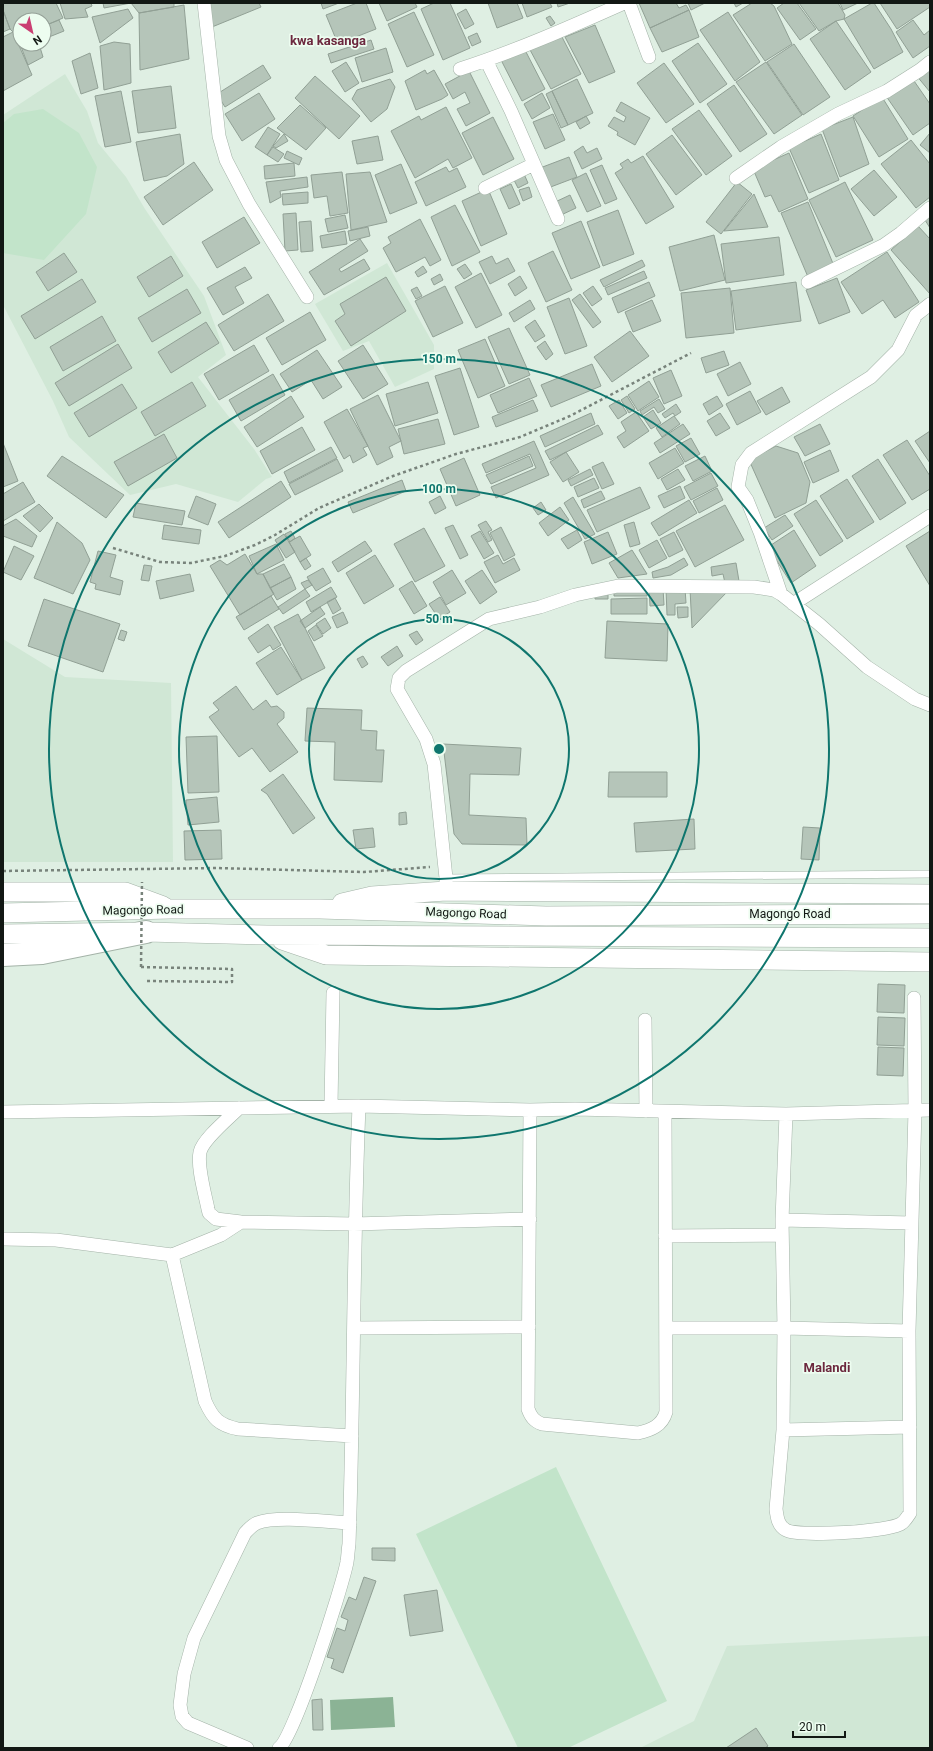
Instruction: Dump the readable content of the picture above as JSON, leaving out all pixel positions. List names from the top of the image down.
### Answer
{
  "streets": {
    "main road": ["Magongo Road"]
  },
  "districts": ["kwa kasanga", "Malandi"],
  "scale_bar": "20 m",
  "north": "bottom right",
  "rings": ["150 m", "100 m", "50 m"]
}
